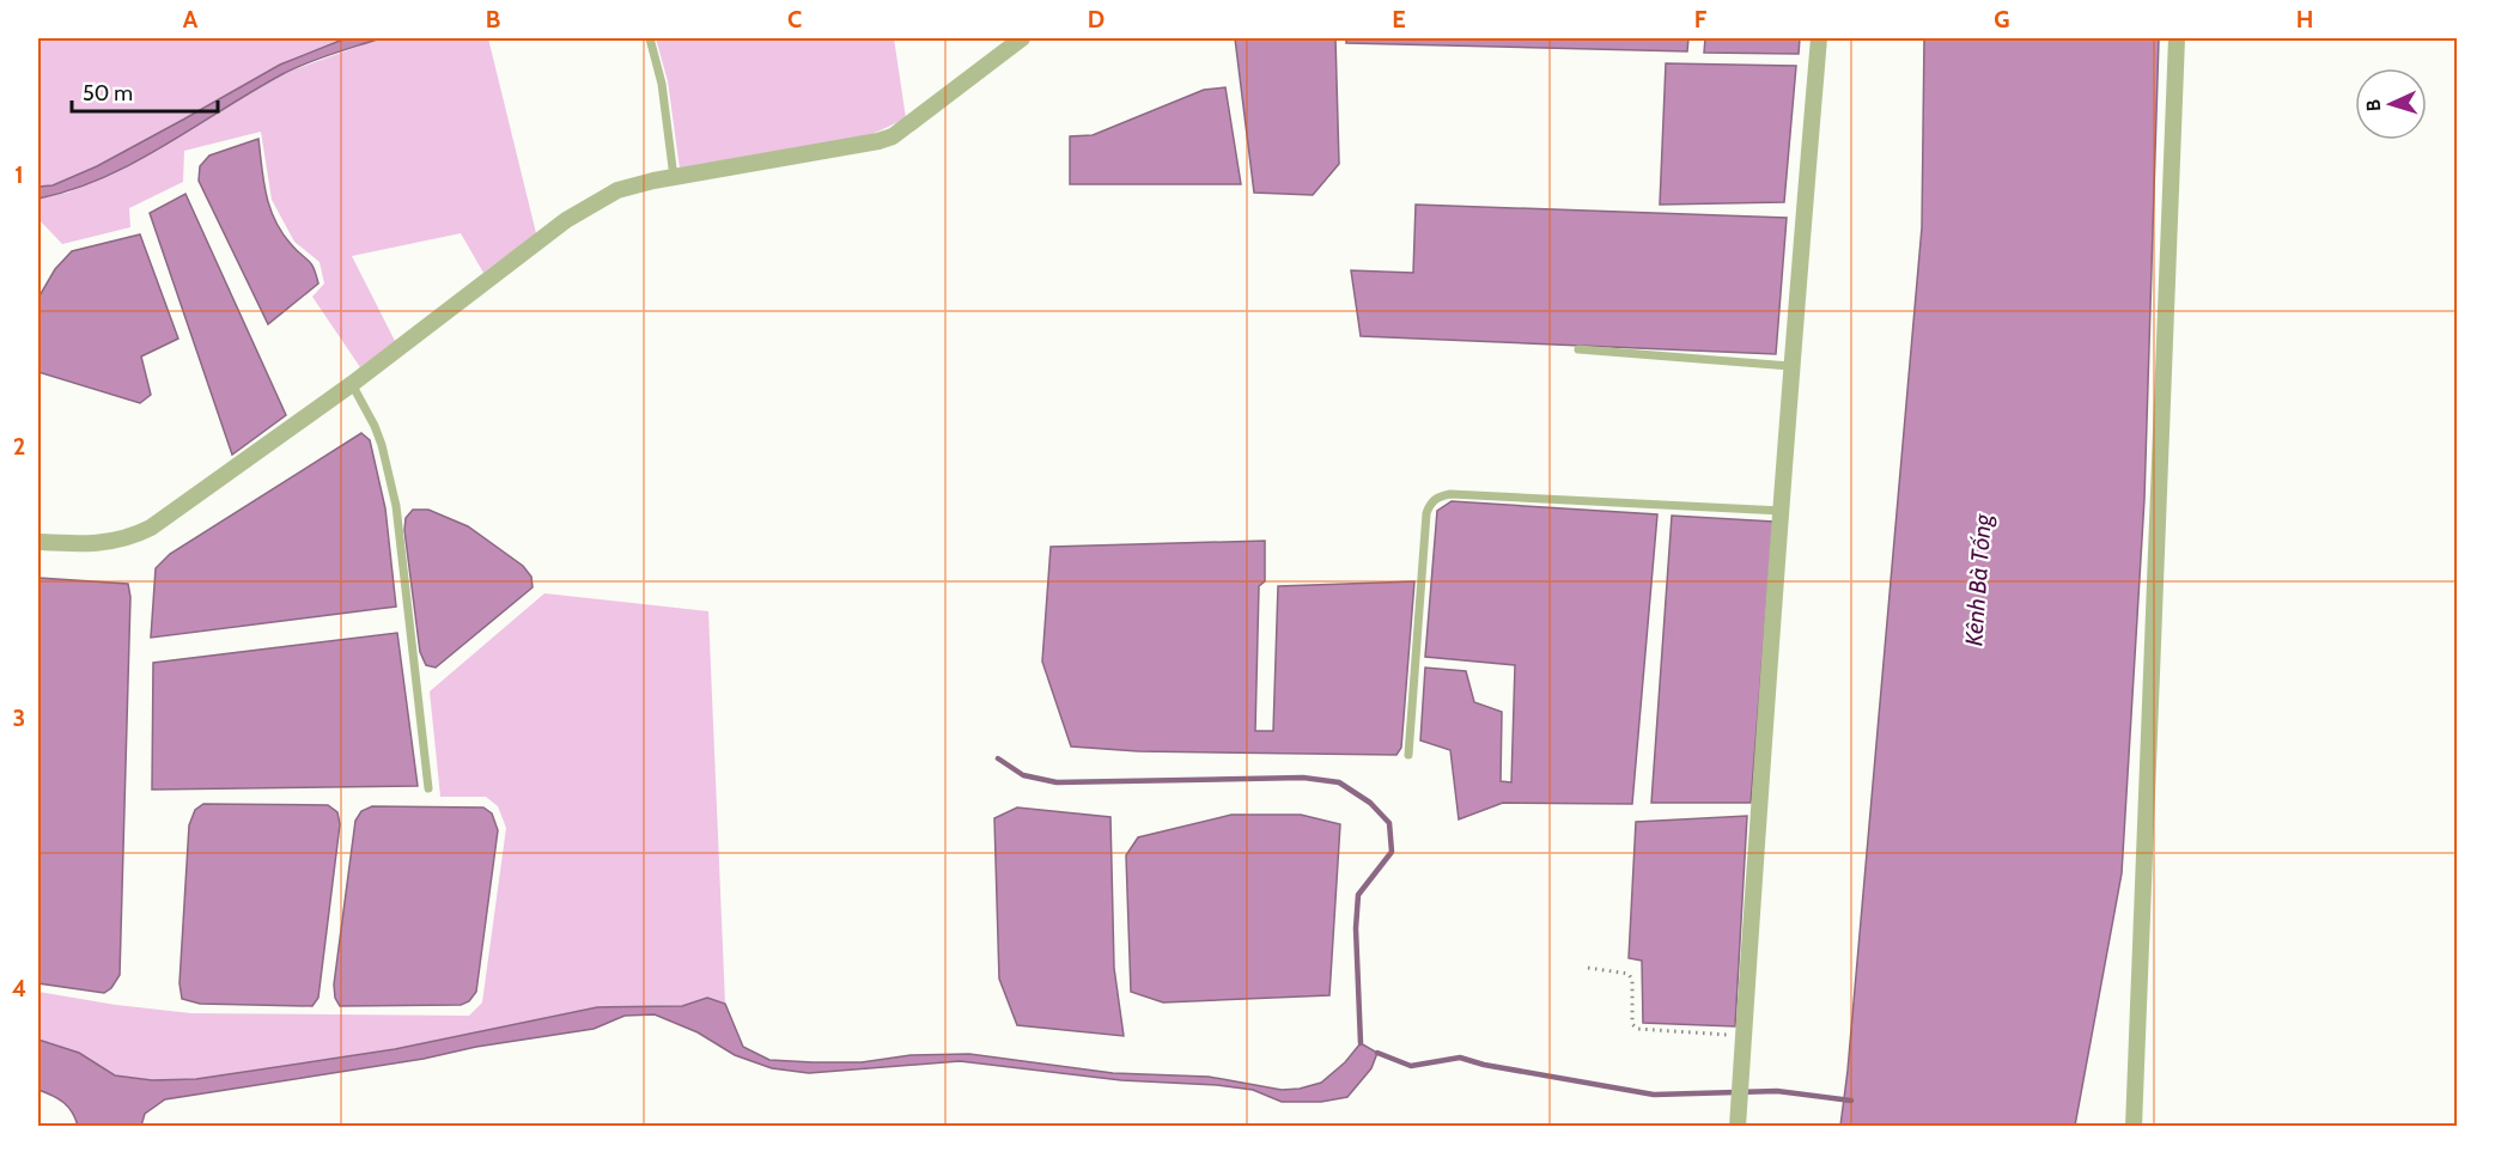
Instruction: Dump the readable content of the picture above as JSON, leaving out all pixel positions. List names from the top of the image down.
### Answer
{
  "water": ["Kênh Bà Tống"],
  "scale_bar": "50 m",
  "north": "left",
  "grid": {
    "columns": [
      "A",
      "B",
      "C",
      "D",
      "E",
      "F",
      "G",
      "H"
    ],
    "rows": [
      "1",
      "2",
      "3",
      "4"
    ]
  }
}
